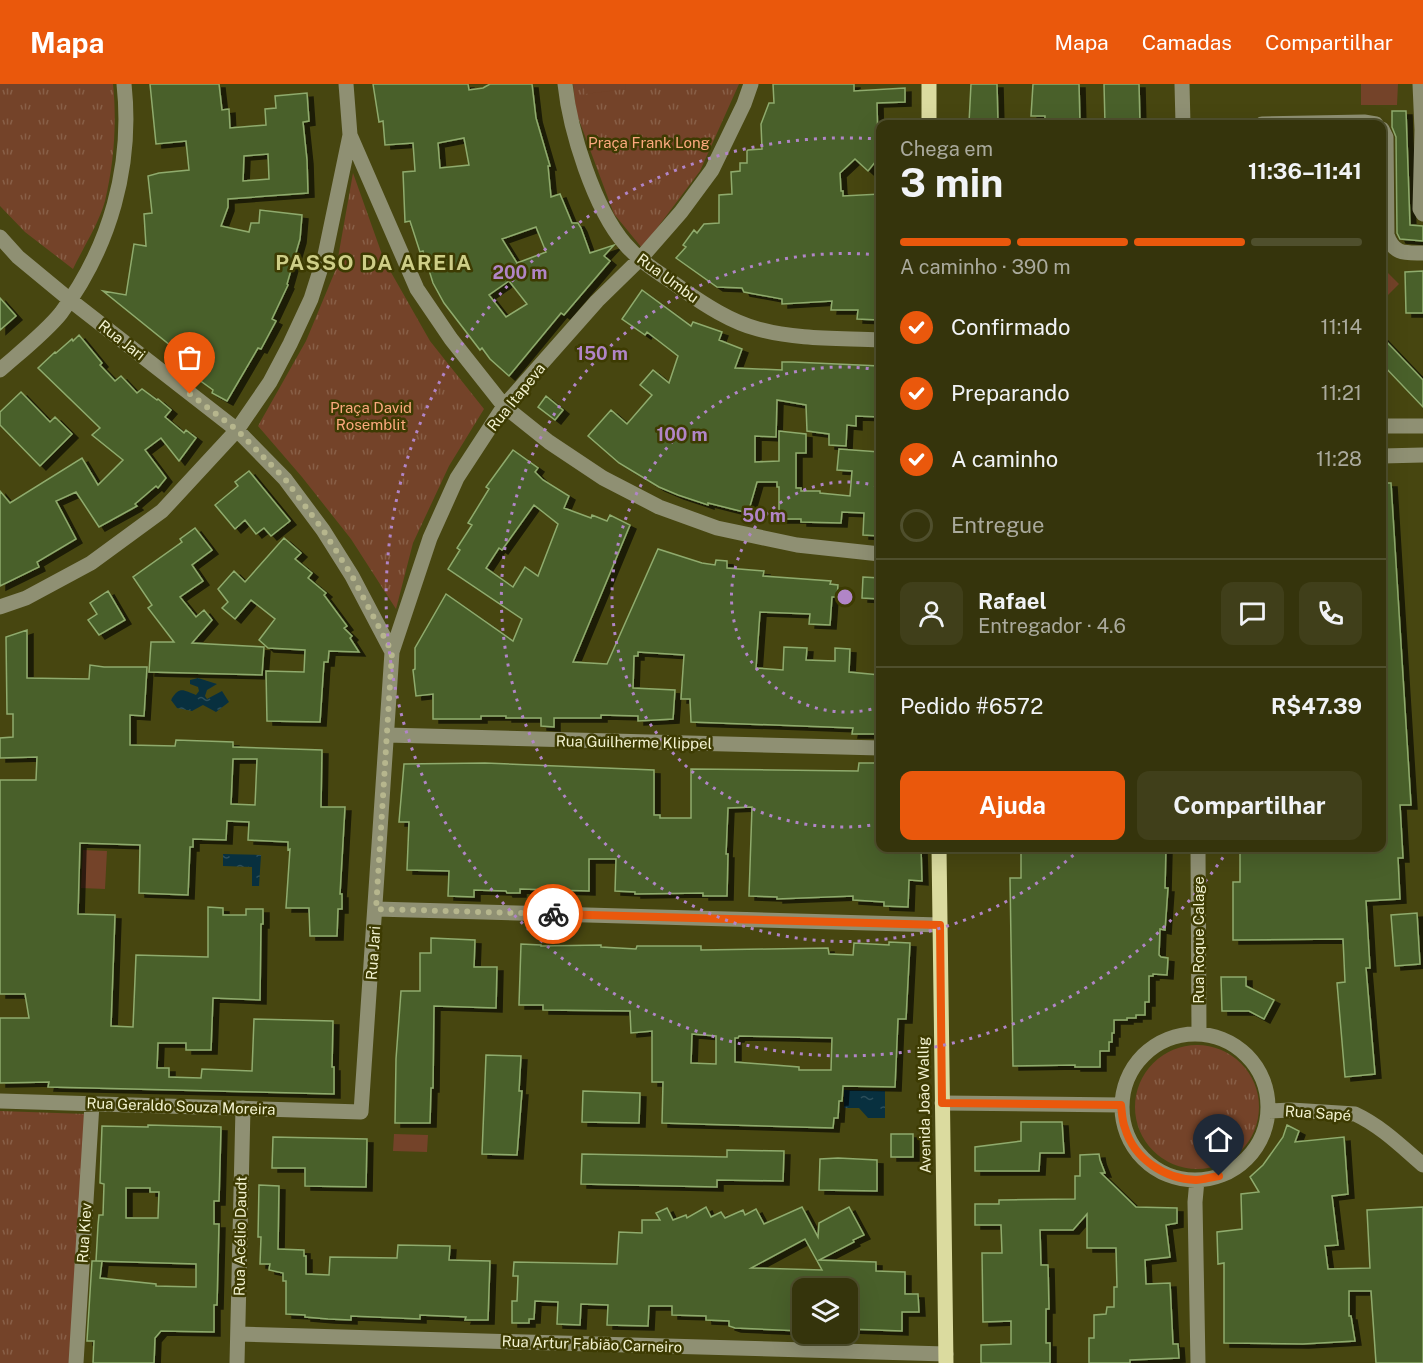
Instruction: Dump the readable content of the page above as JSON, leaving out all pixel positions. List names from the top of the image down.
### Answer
{
  "streets": {
    "main road": ["Avenida João Wallig"],
    "street": [
      "Rua Umbu",
      "Rua Jari",
      "Rua Itapeva",
      "Rua Guilherme Klippel",
      "Rua Roque Calage",
      "Rua Geraldo Souza Moreira",
      "Rua Sapé",
      "Rua Kiev",
      "Rua Acélio Daudt",
      "Rua Artur Fabião Carneiro"
    ]
  },
  "crossings": [
    ["Rua Umbu", "Rua Itapeva"],
    ["Rua Jari", "Rua Itapeva"],
    ["Rua Jari", "Rua Guilherme Klippel"],
    ["Rua Jari", "Rua Geraldo Souza Moreira"],
    ["Rua Roque Calage", "Rua Sapé"],
    ["Avenida João Wallig", "Rua Artur Fabião Carneiro"],
    ["Rua Geraldo Souza Moreira", "Rua Kiev"],
    ["Rua Geraldo Souza Moreira", "Rua Acélio Daudt"],
    ["Rua Acélio Daudt", "Rua Artur Fabião Carneiro"]
  ],
  "districts": ["PASSO DA AREIA"],
  "parks": ["Praça Frank Long", "Praça David Rosemblit"],
  "page": {
    "header": "Mapa",
    "nav": ["Mapa", "Camadas", "Compartilhar"],
    "heading": ["3 min", "Chega em", "11:36–11:41"],
    "panel": [
      "Rafael",
      "Entregador · 4.6",
      "Pedido #6572",
      "R$47.39"
    ],
    "bar": "A caminho · 390 m",
    "list": [
      ["Confirmado", "11:14"],
      ["Preparando", "11:21"],
      ["A caminho", "11:28"],
      "Entregue"
    ],
    "buttons": ["Ajuda", "Compartilhar"]
  },
  "rings": [
    "200 m",
    "150 m",
    "100 m",
    "50 m"
  ]
}
